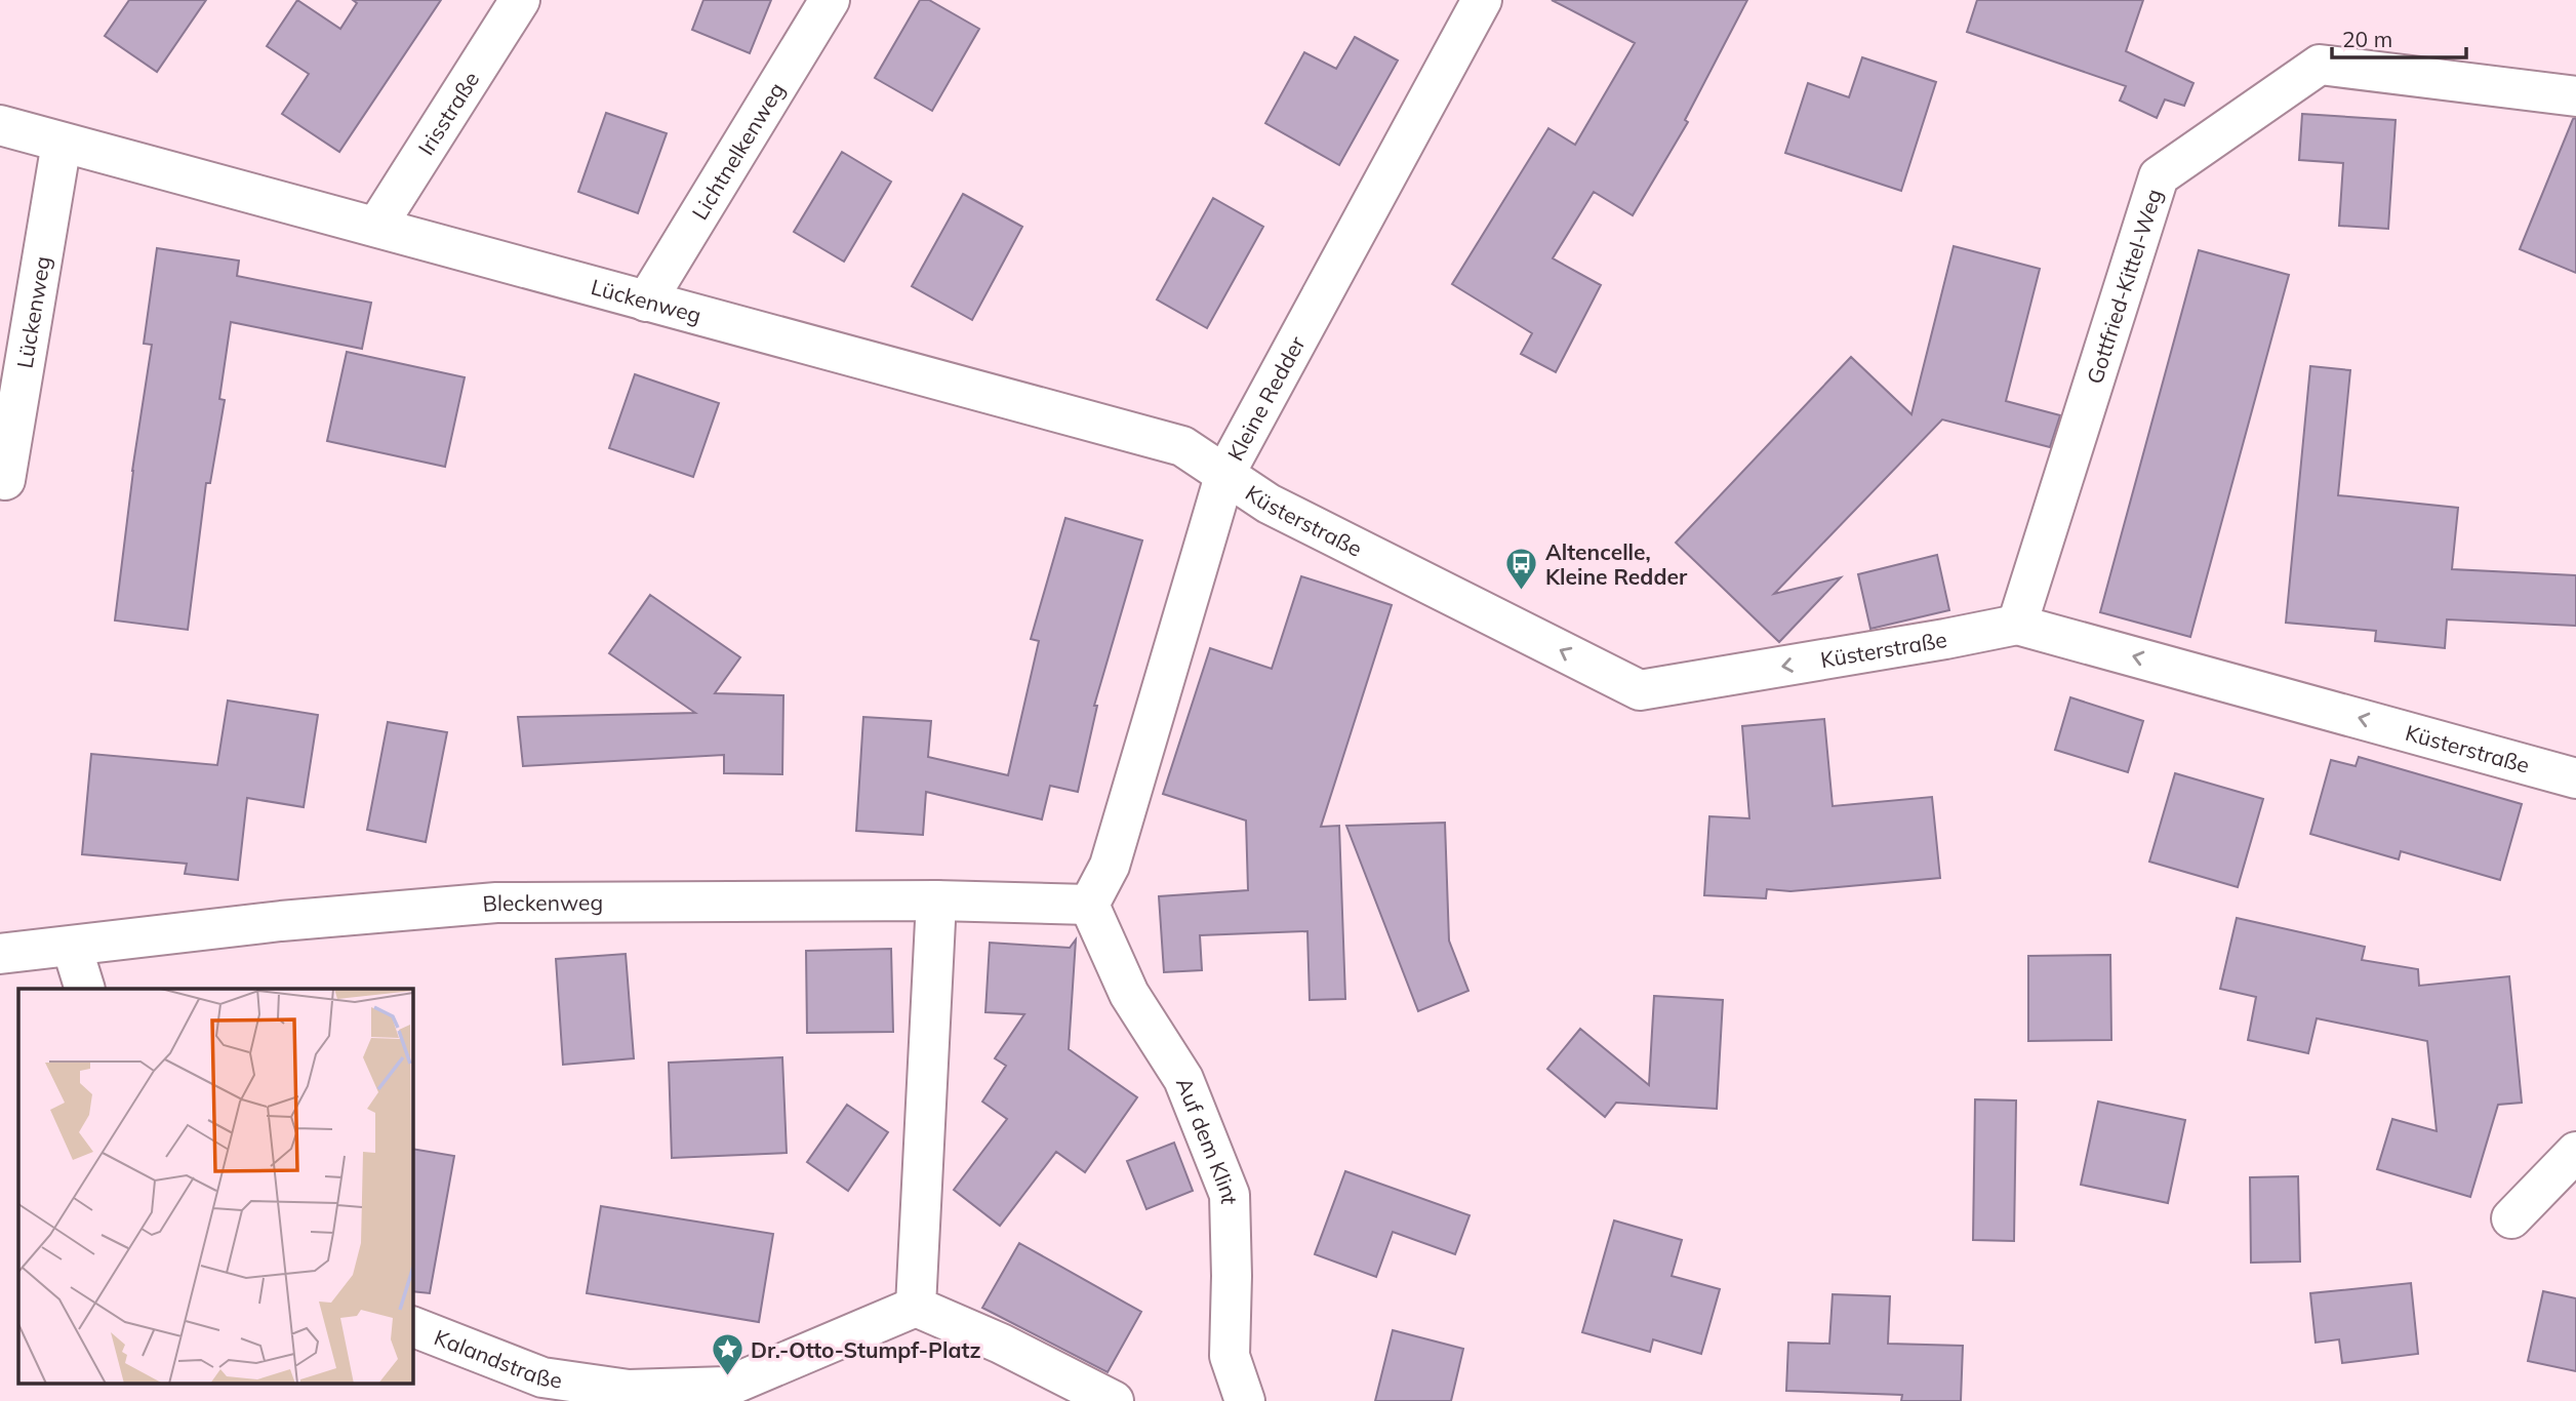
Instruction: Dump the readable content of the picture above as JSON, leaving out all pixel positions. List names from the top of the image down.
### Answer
{
  "streets": {
    "street": [
      "Irisstraße",
      "Lichtnelkenweg",
      "Gottfried-Kittel-Weg",
      "Lückenweg",
      "Kleine Redder",
      "Küsterstraße",
      "Bleckenweg",
      "Auf dem Klint",
      "Kalandstraße"
    ]
  },
  "crossings": [
    ["Irisstraße", "Lückenweg"],
    ["Lichtnelkenweg", "Lückenweg"],
    ["Gottfried-Kittel-Weg", "Küsterstraße"],
    ["Lückenweg", "Kleine Redder"],
    ["Lückenweg", "Küsterstraße"],
    ["Kleine Redder", "Küsterstraße"],
    ["Kleine Redder", "Bleckenweg"],
    ["Kleine Redder", "Auf dem Klint"],
    ["Bleckenweg", "Auf dem Klint"]
  ],
  "one_way": ["Küsterstraße"],
  "places": {
    "bus stop": ["Altencelle, Kleine Redder"],
    "place": ["Dr.-Otto-Stumpf-Platz"]
  },
  "scale_bar": "20 m"
}
